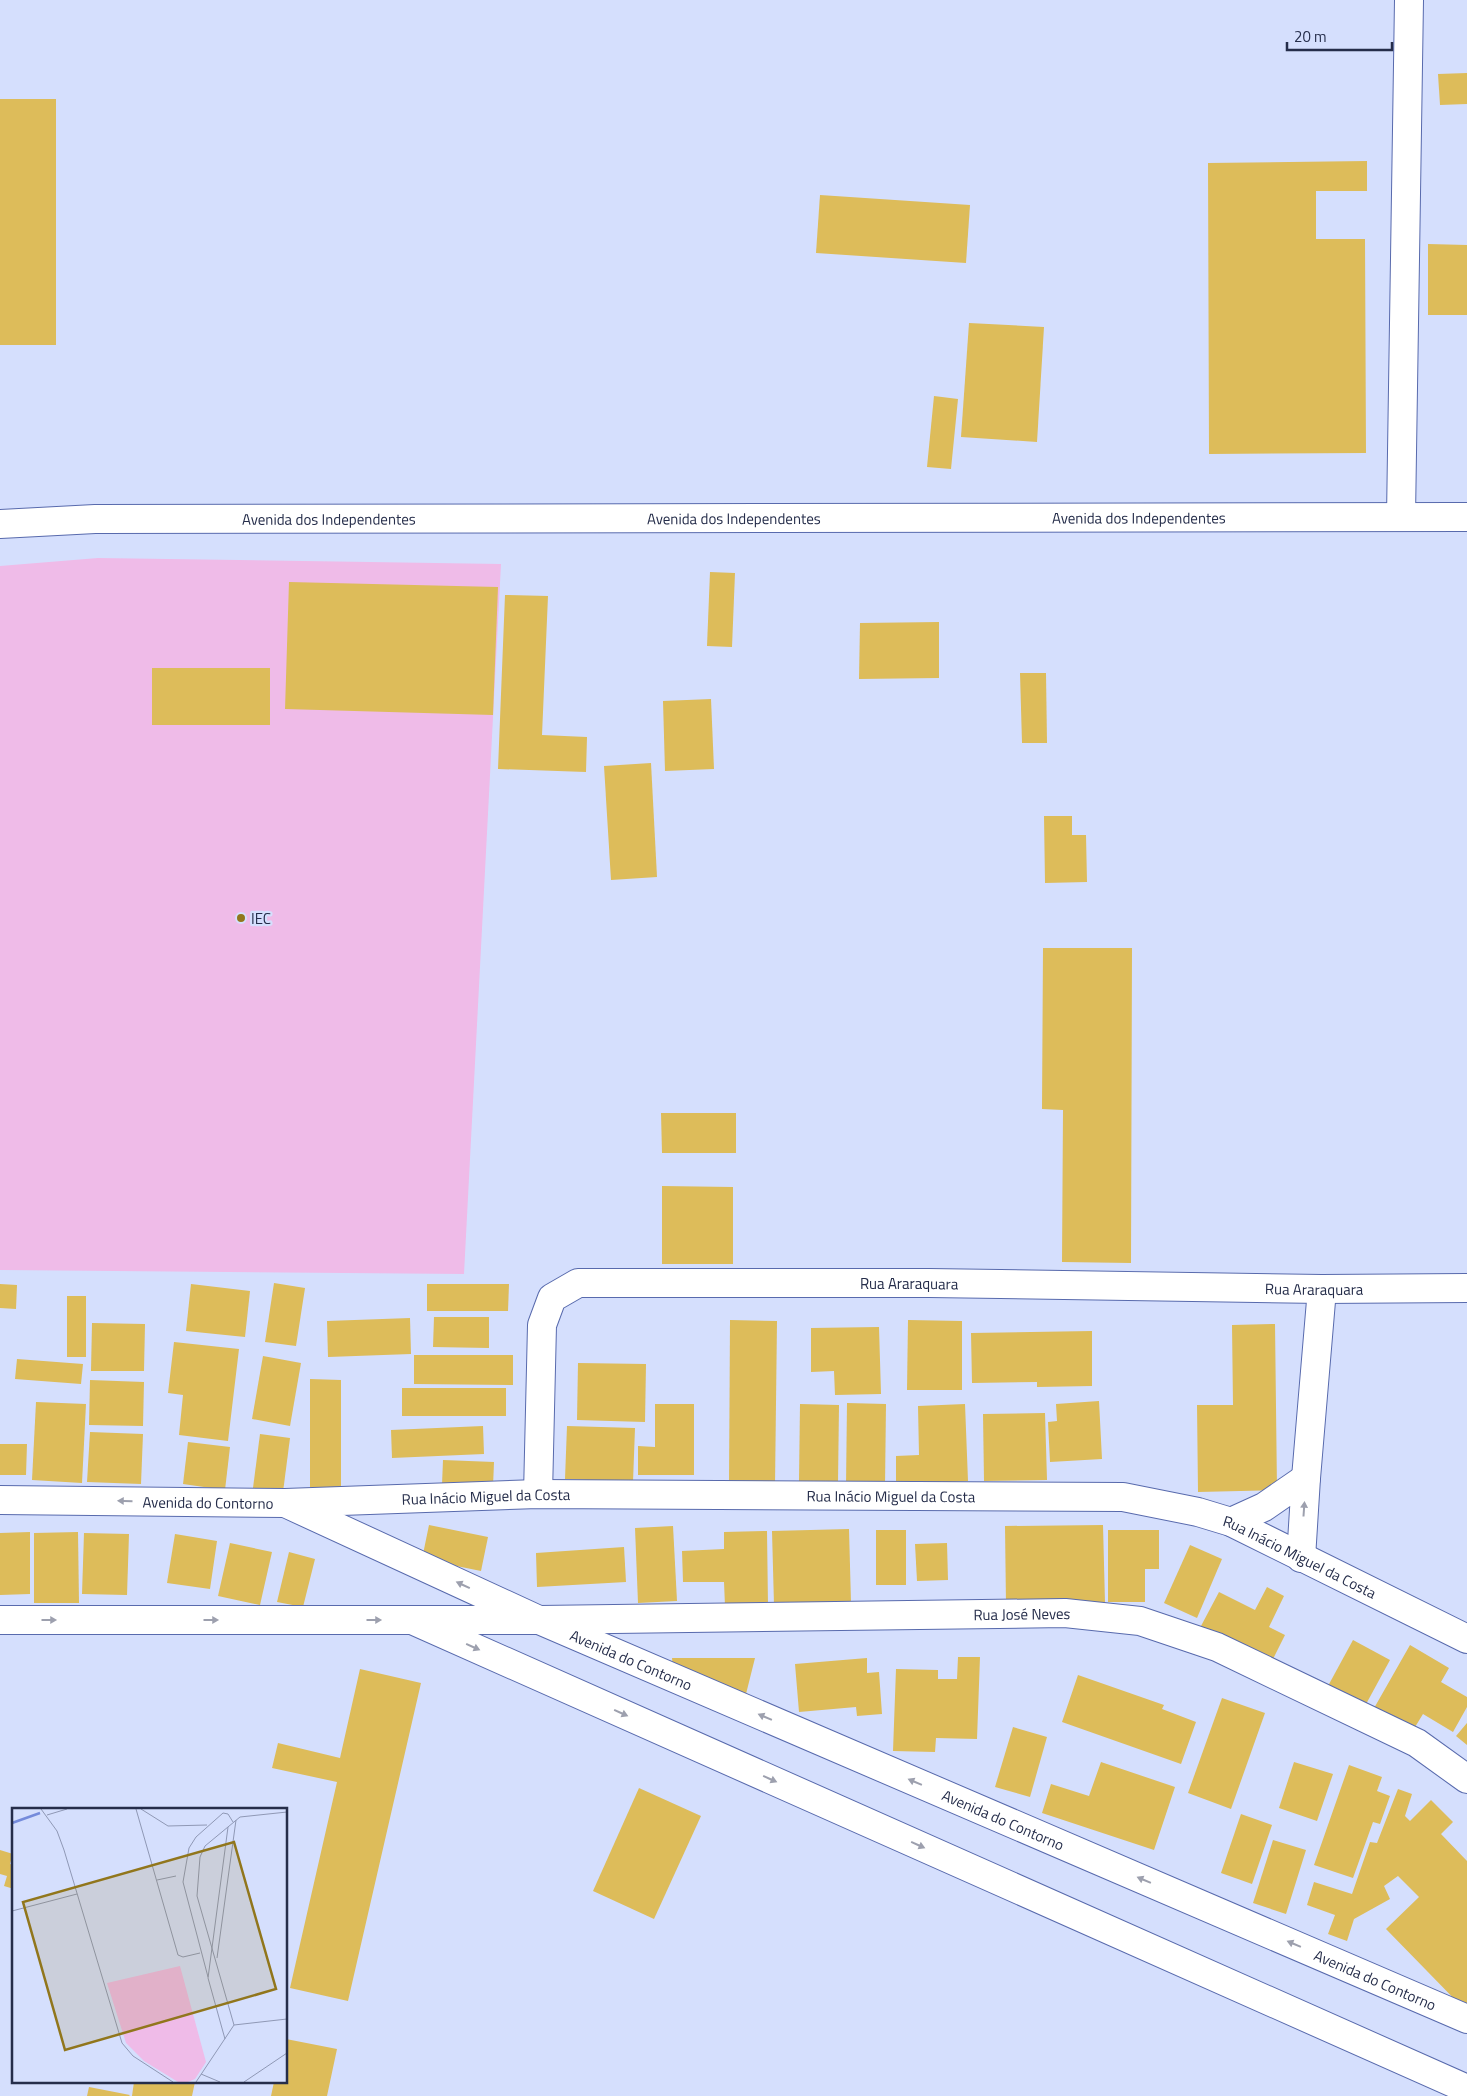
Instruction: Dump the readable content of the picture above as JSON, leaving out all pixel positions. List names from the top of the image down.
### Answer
{
  "streets": {
    "street": [
      "Avenida dos Independentes",
      "Rua Araraquara",
      "Rua Inácio Miguel da Costa",
      "Avenida do Contorno",
      "Rua José Neves"
    ]
  },
  "crossings": [
    ["Rua Araraquara", "Rua Inácio Miguel da Costa"],
    ["Rua Inácio Miguel da Costa", "Avenida do Contorno"],
    ["Avenida do Contorno", "Rua José Neves"]
  ],
  "places": ["IEC"],
  "scale_bar": "20 m"
}
